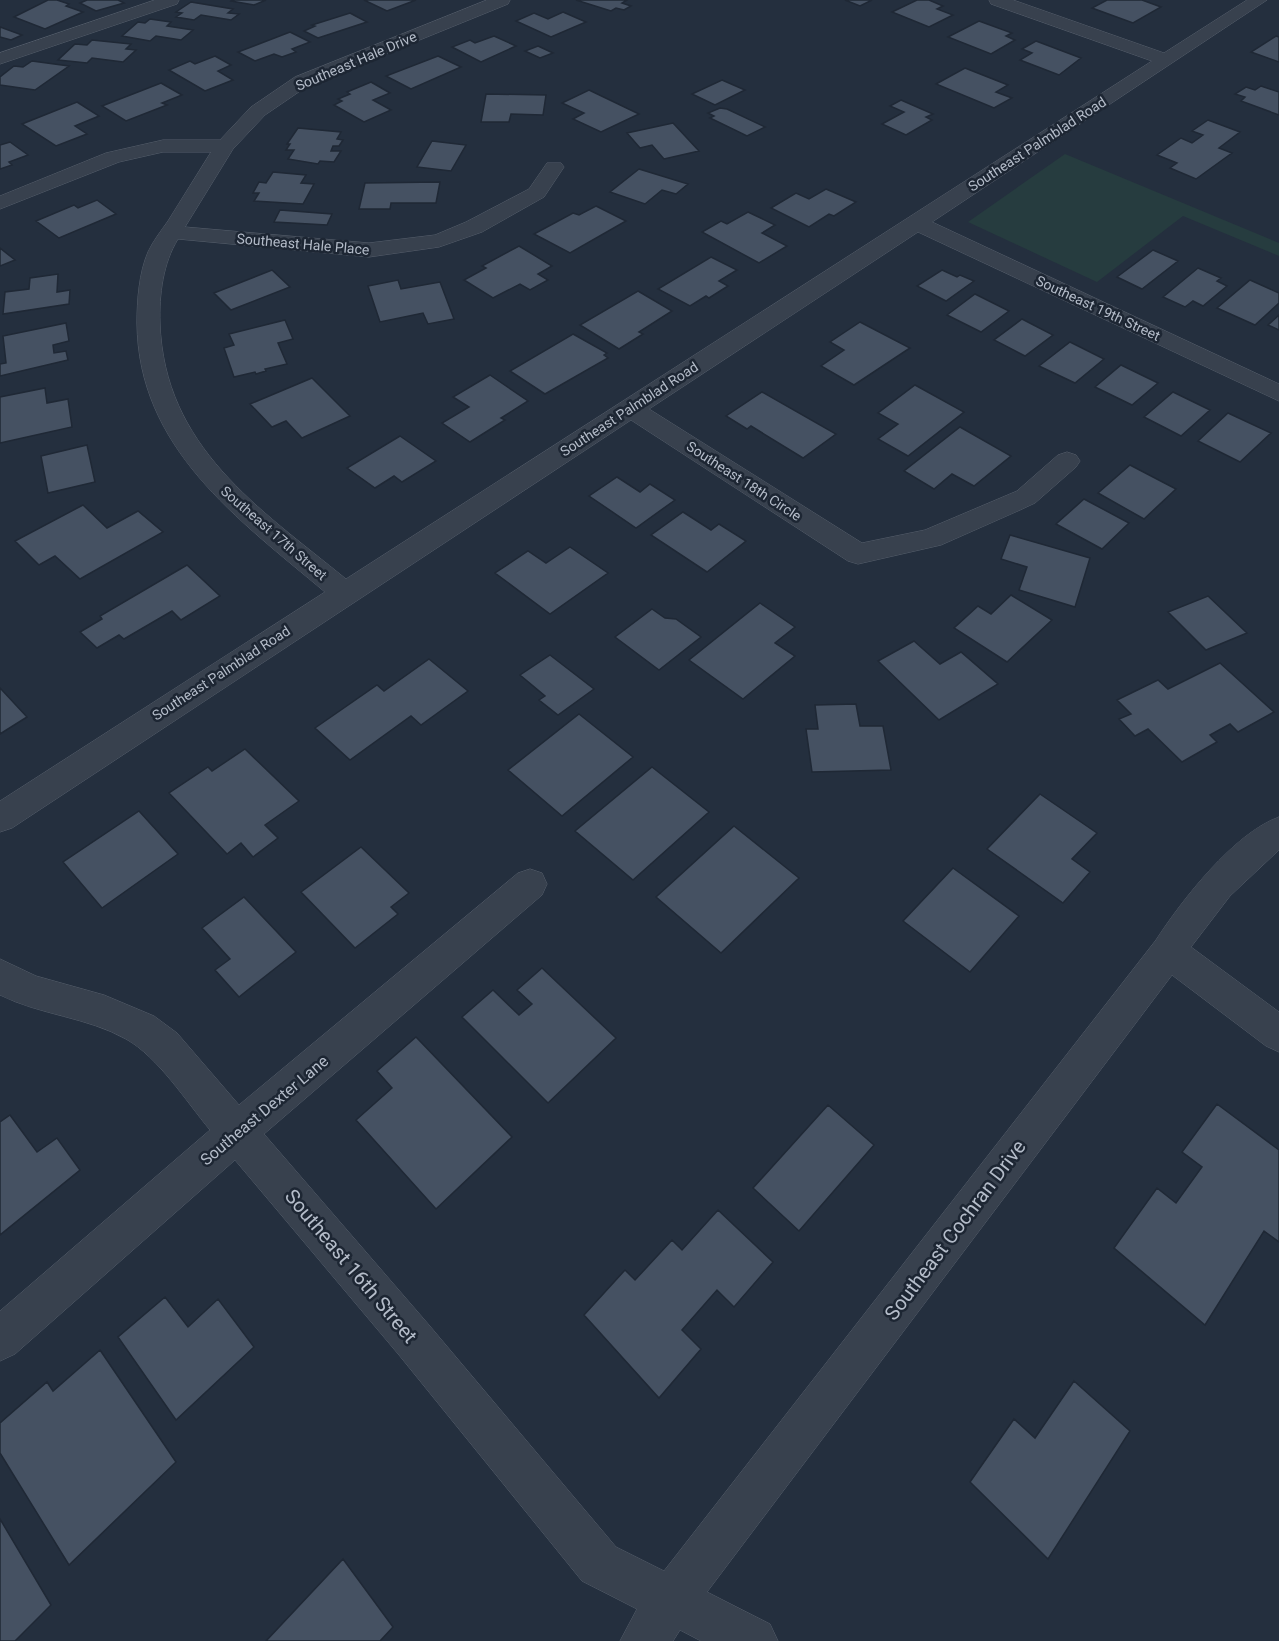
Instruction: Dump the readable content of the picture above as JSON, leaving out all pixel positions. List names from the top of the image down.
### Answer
{
  "streets": {
    "street": [
      "Southeast Hale Drive",
      "Southeast Palmblad Road",
      "Southeast Hale Place",
      "Southeast 19th Street",
      "Southeast 18th Circle",
      "Southeast 17th Street",
      "Southeast Dexter Lane",
      "Southeast Cochran Drive",
      "Southeast 16th Street"
    ]
  },
  "crossings": [
    ["Southeast Hale Drive", "Southeast 17th Street"],
    ["Southeast Palmblad Road", "Southeast 19th Street"],
    ["Southeast Palmblad Road", "Southeast 18th Circle"],
    ["Southeast Palmblad Road", "Southeast 17th Street"],
    ["Southeast Hale Place", "Southeast 17th Street"],
    ["Southeast Dexter Lane", "Southeast 16th Street"],
    ["Southeast Cochran Drive", "Southeast 16th Street"]
  ]
}
